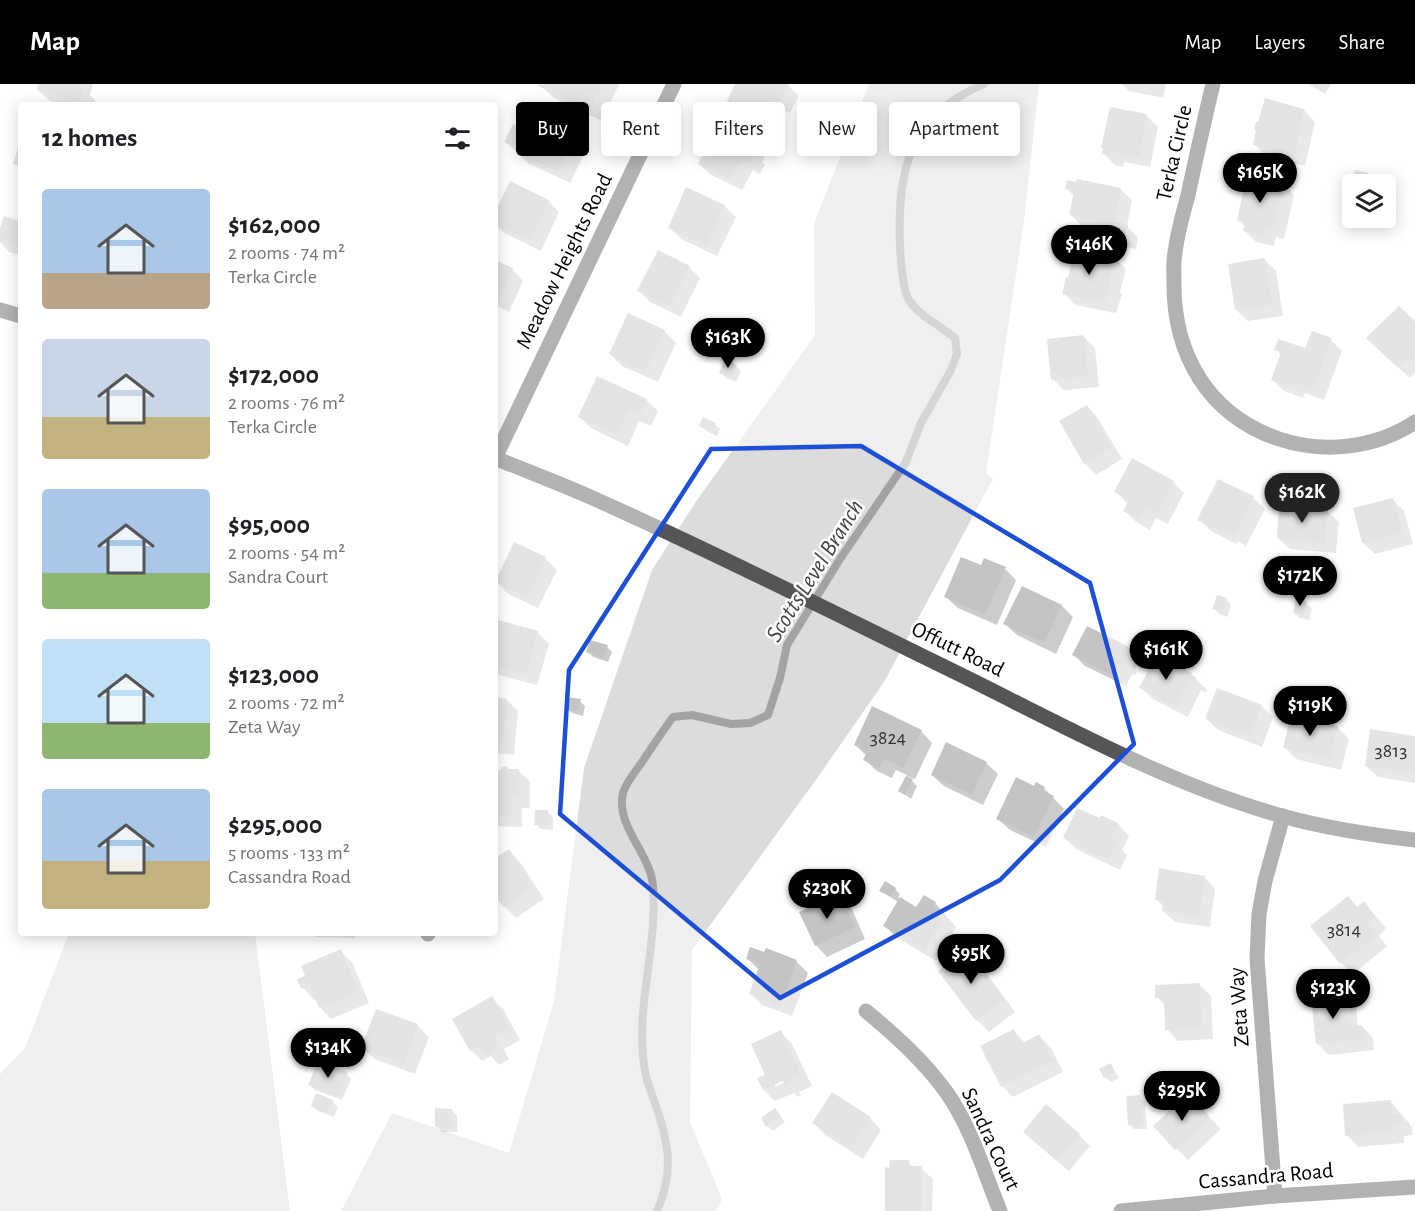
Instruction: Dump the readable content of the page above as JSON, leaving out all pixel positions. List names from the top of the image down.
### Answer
{
  "streets": {
    "street": [
      "Terka Circle",
      "Meadow Heights Road",
      "Offutt Road",
      "Zeta Way",
      "Sandra Court",
      "Cassandra Road"
    ]
  },
  "crossings": [
    ["Offutt Road", "Zeta Way"],
    ["Zeta Way", "Cassandra Road"]
  ],
  "water": ["Scotts Level Branch"],
  "house_numbers": ["3824", "3813", "3814"],
  "page": {
    "header": "Map",
    "nav": ["Map", "Layers", "Share"],
    "chip": [
      "Buy",
      "Rent",
      "Filters",
      "New",
      "Apartment"
    ],
    "heading": "12 homes",
    "price": [
      "$165K",
      "$146K",
      "$163K",
      "$162K",
      "$172K",
      "$161K",
      "$119K",
      "$230K",
      "$95K",
      "$123K",
      "$134K",
      "$295K"
    ],
    "list": [
      {
        "name": "$162,000",
        "note": "2 rooms · 74 m² · Terka Circle"
      },
      {
        "name": "$172,000",
        "note": "2 rooms · 76 m² · Terka Circle"
      },
      {
        "name": "$95,000",
        "note": "2 rooms · 54 m² · Sandra Court"
      },
      {
        "name": "$123,000",
        "note": "2 rooms · 72 m² · Zeta Way"
      },
      {
        "name": "$295,000",
        "note": "5 rooms · 133 m² · Cassandra Road"
      }
    ]
  }
}
